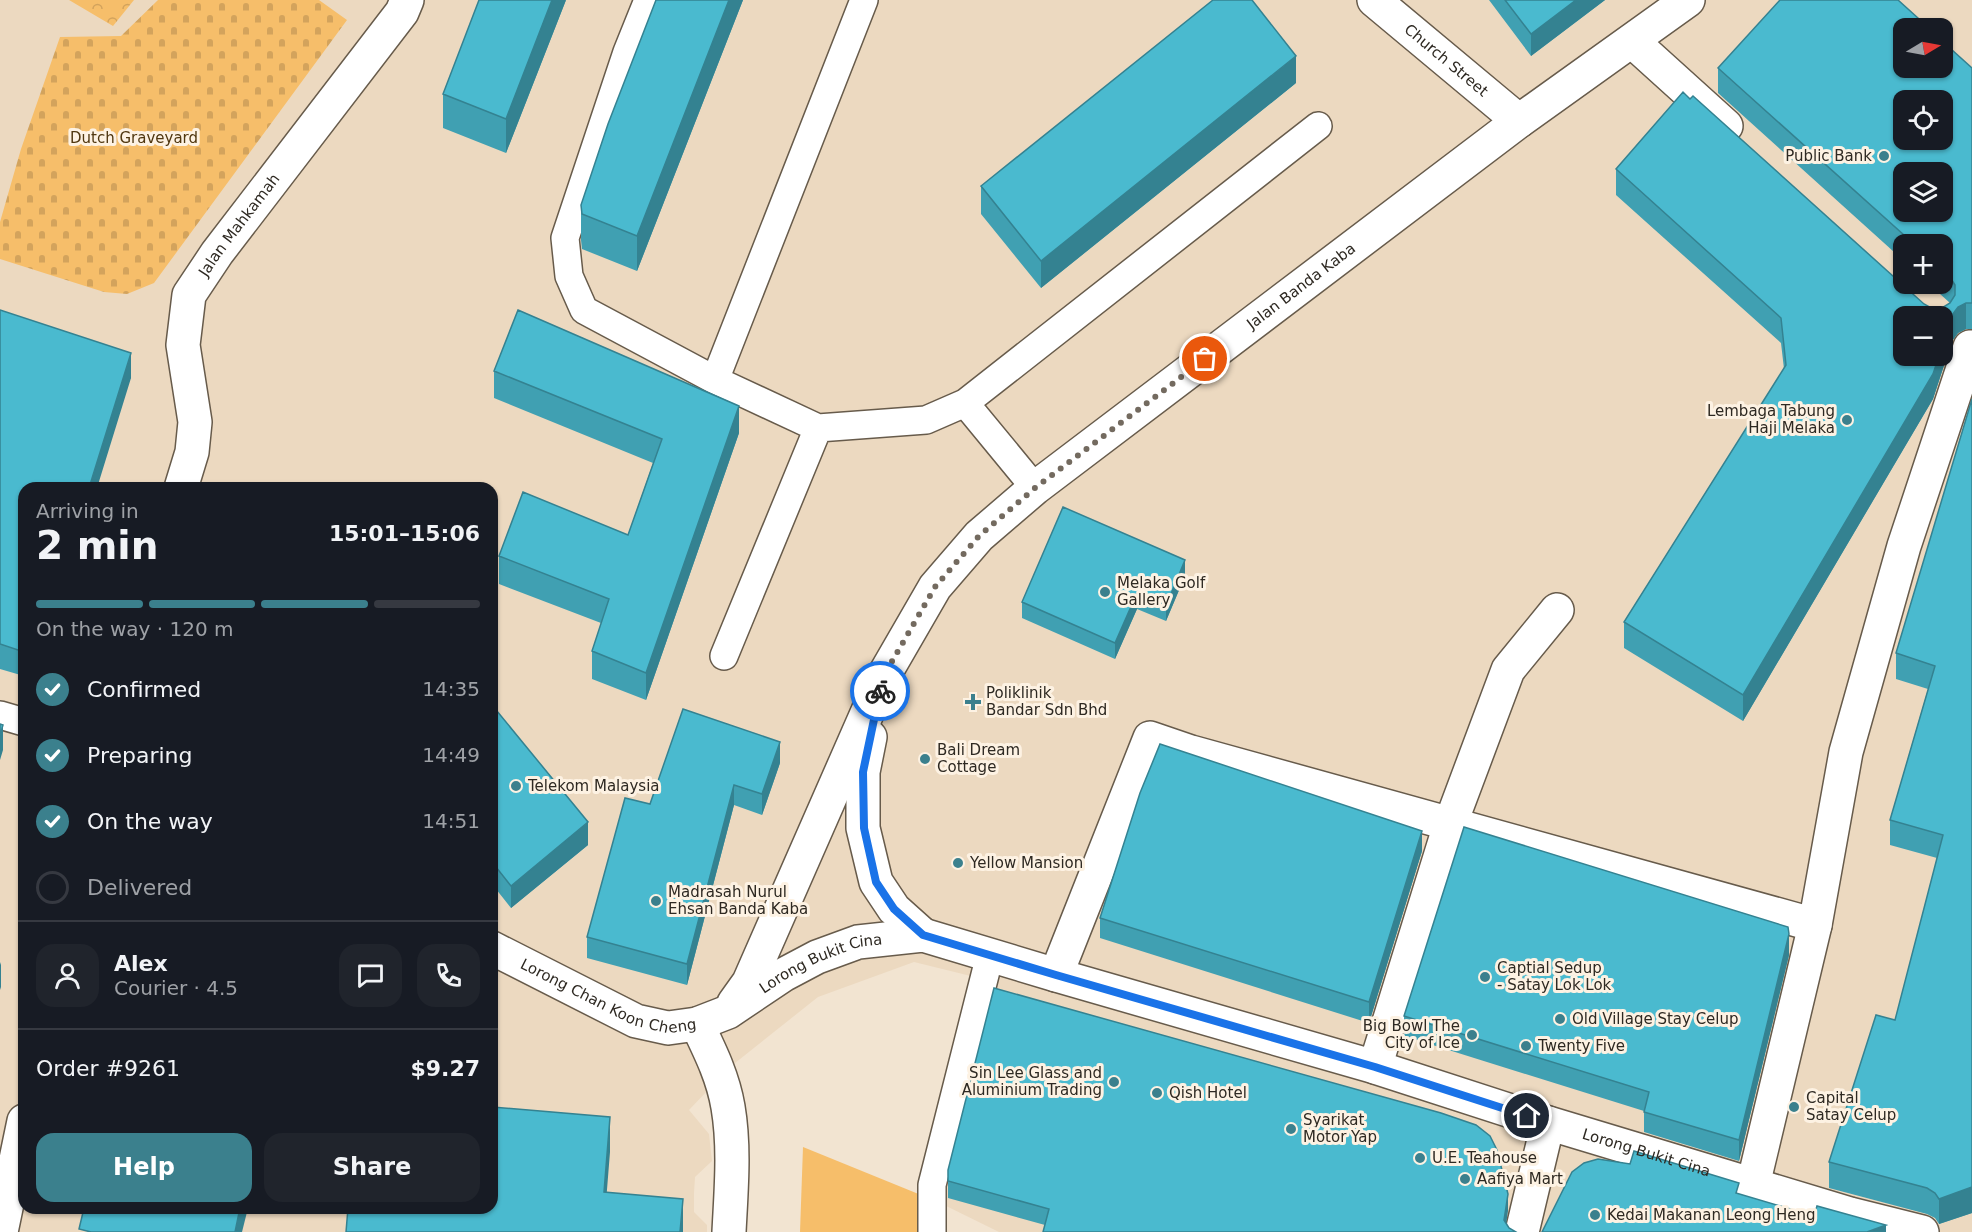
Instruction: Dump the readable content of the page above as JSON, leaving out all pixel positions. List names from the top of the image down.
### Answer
{
  "streets": {
    "street": [
      "Church Street",
      "Jalan Mahkamah",
      "Jalan Banda Kaba",
      "Lorong Bukit Cina",
      "Lorong Chan Koon Cheng"
    ]
  },
  "crossings": [
    ["Church Street", "Jalan Banda Kaba"],
    ["Jalan Banda Kaba", "Lorong Bukit Cina"],
    ["Jalan Banda Kaba", "Lorong Chan Koon Cheng"],
    ["Lorong Bukit Cina", "Lorong Chan Koon Cheng"]
  ],
  "parks": ["Dutch Graveyard"],
  "places": {
    "other": [
      "Public Bank",
      "Lembaga Tabung Haji Melaka",
      "Melaka Golf Gallery",
      "Bali Dream Cottage",
      "Telekom Malaysia",
      "Yellow Mansion",
      "Madrasah Nurul Ehsan Banda Kaba",
      "Captial Sedup - Satay Lok Lok",
      "Old Village Stay Celup",
      "Big Bowl The City of Ice",
      "Twenty Five",
      "Sin Lee Glass and Aluminium Trading",
      "Qish Hotel",
      "Capital Satay Celup",
      "Syarikat Motor Yap",
      "U.E. Teahouse",
      "Aafiya Mart",
      "Kedai Makanan Leong Heng"
    ],
    "health": ["Poliklinik Bandar Sdn Bhd"]
  },
  "north": "right",
  "page": {
    "map_buttons": ["+", "−"],
    "heading": ["2 min", "Arriving in", "15:01–15:06"],
    "panel": [
      "Alex",
      "Courier · 4.5",
      "Order #9261",
      "$9.27"
    ],
    "bar": "On the way · 120 m",
    "list": [
      ["Confirmed", "14:35"],
      ["Preparing", "14:49"],
      ["On the way", "14:51"],
      "Delivered"
    ],
    "buttons": ["Help", "Share"]
  }
}
